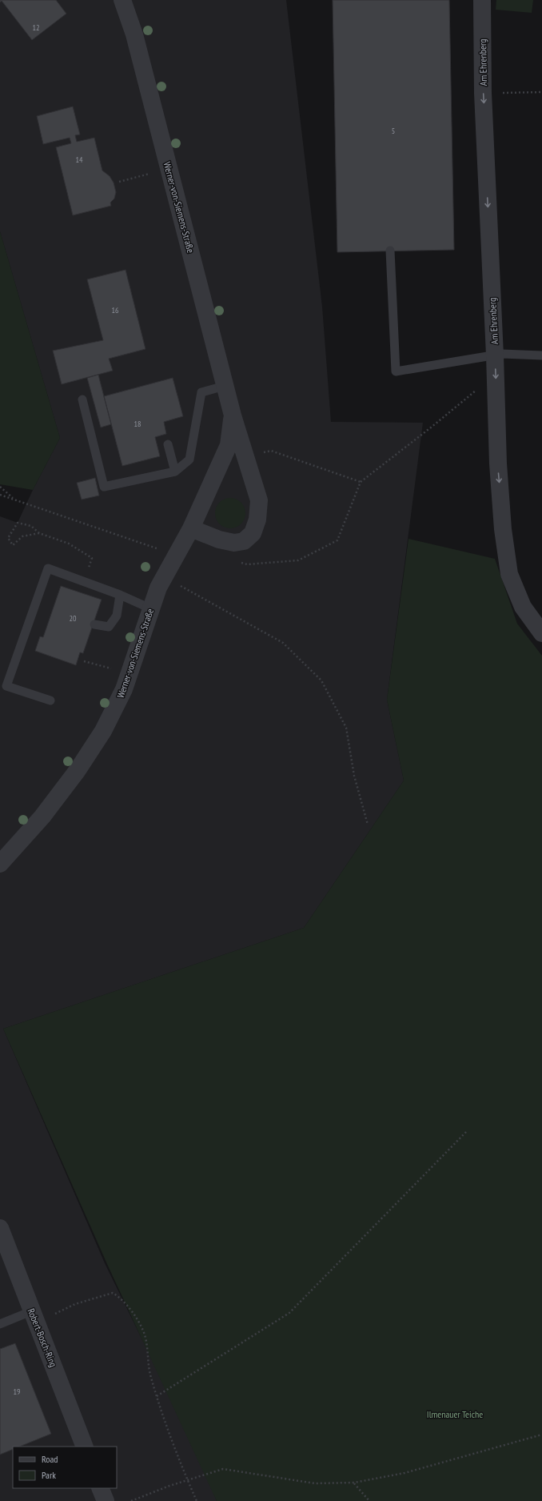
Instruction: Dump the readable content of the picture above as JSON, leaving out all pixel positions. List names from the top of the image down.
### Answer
{
  "streets": {
    "street": ["Am Ehrenberg", "Werner-von-Siemens-Straße", "Robert-Bosch-Ring"]
  },
  "one_way": ["Am Ehrenberg"],
  "parks": ["Ilmenauer Teiche"],
  "house_numbers": [
    "12",
    "5",
    "14",
    "16",
    "18",
    "20",
    "19"
  ],
  "legend": ["Road", "Park"]
}
